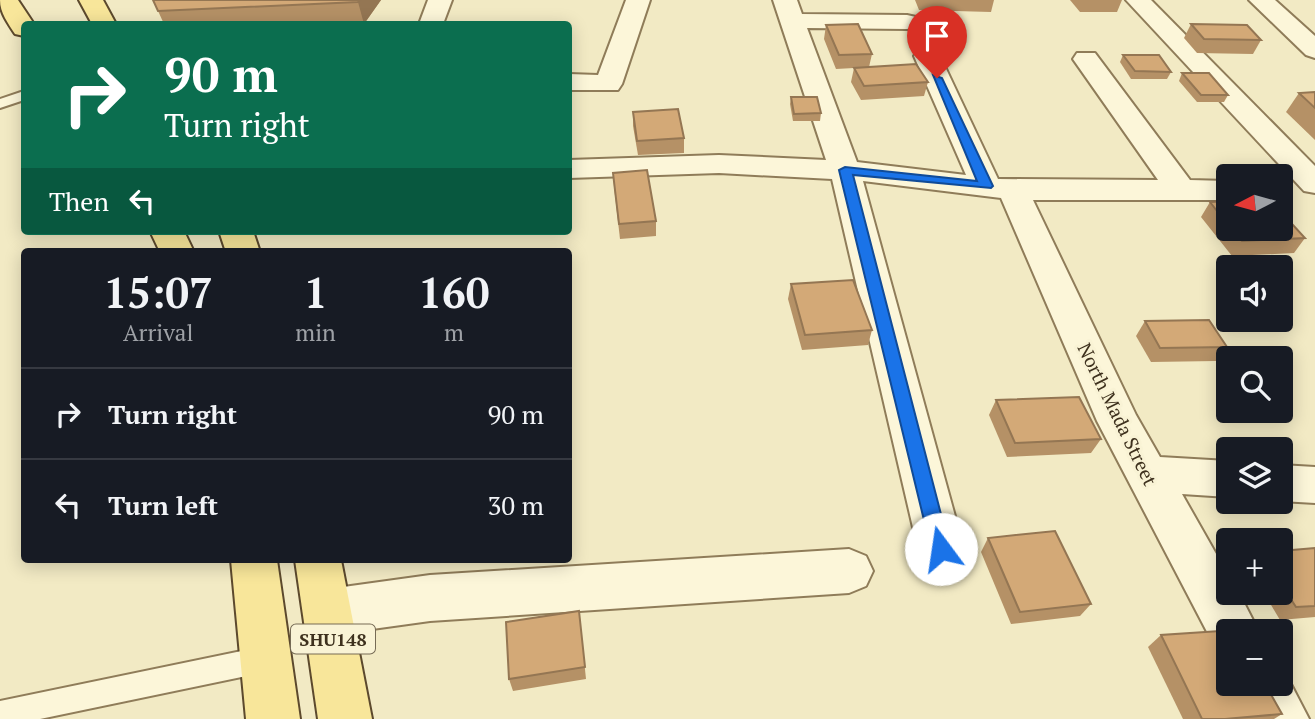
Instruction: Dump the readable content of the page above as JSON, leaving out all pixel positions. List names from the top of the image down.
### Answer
{
  "streets": {
    "main road": ["SHU148"],
    "street": ["North Mada Street"]
  },
  "north": "left",
  "page": {
    "turn": ["90 m", "Turn right"],
    "map_buttons": ["+", "−"],
    "then": "Then",
    "eta": [
      "15:07",
      "Arrival",
      "1",
      "min",
      "160",
      "m"
    ],
    "list": [
      {
        "name": "Turn right",
        "value": "90 m"
      },
      {
        "name": "Turn left",
        "value": "30 m"
      }
    ]
  }
}
